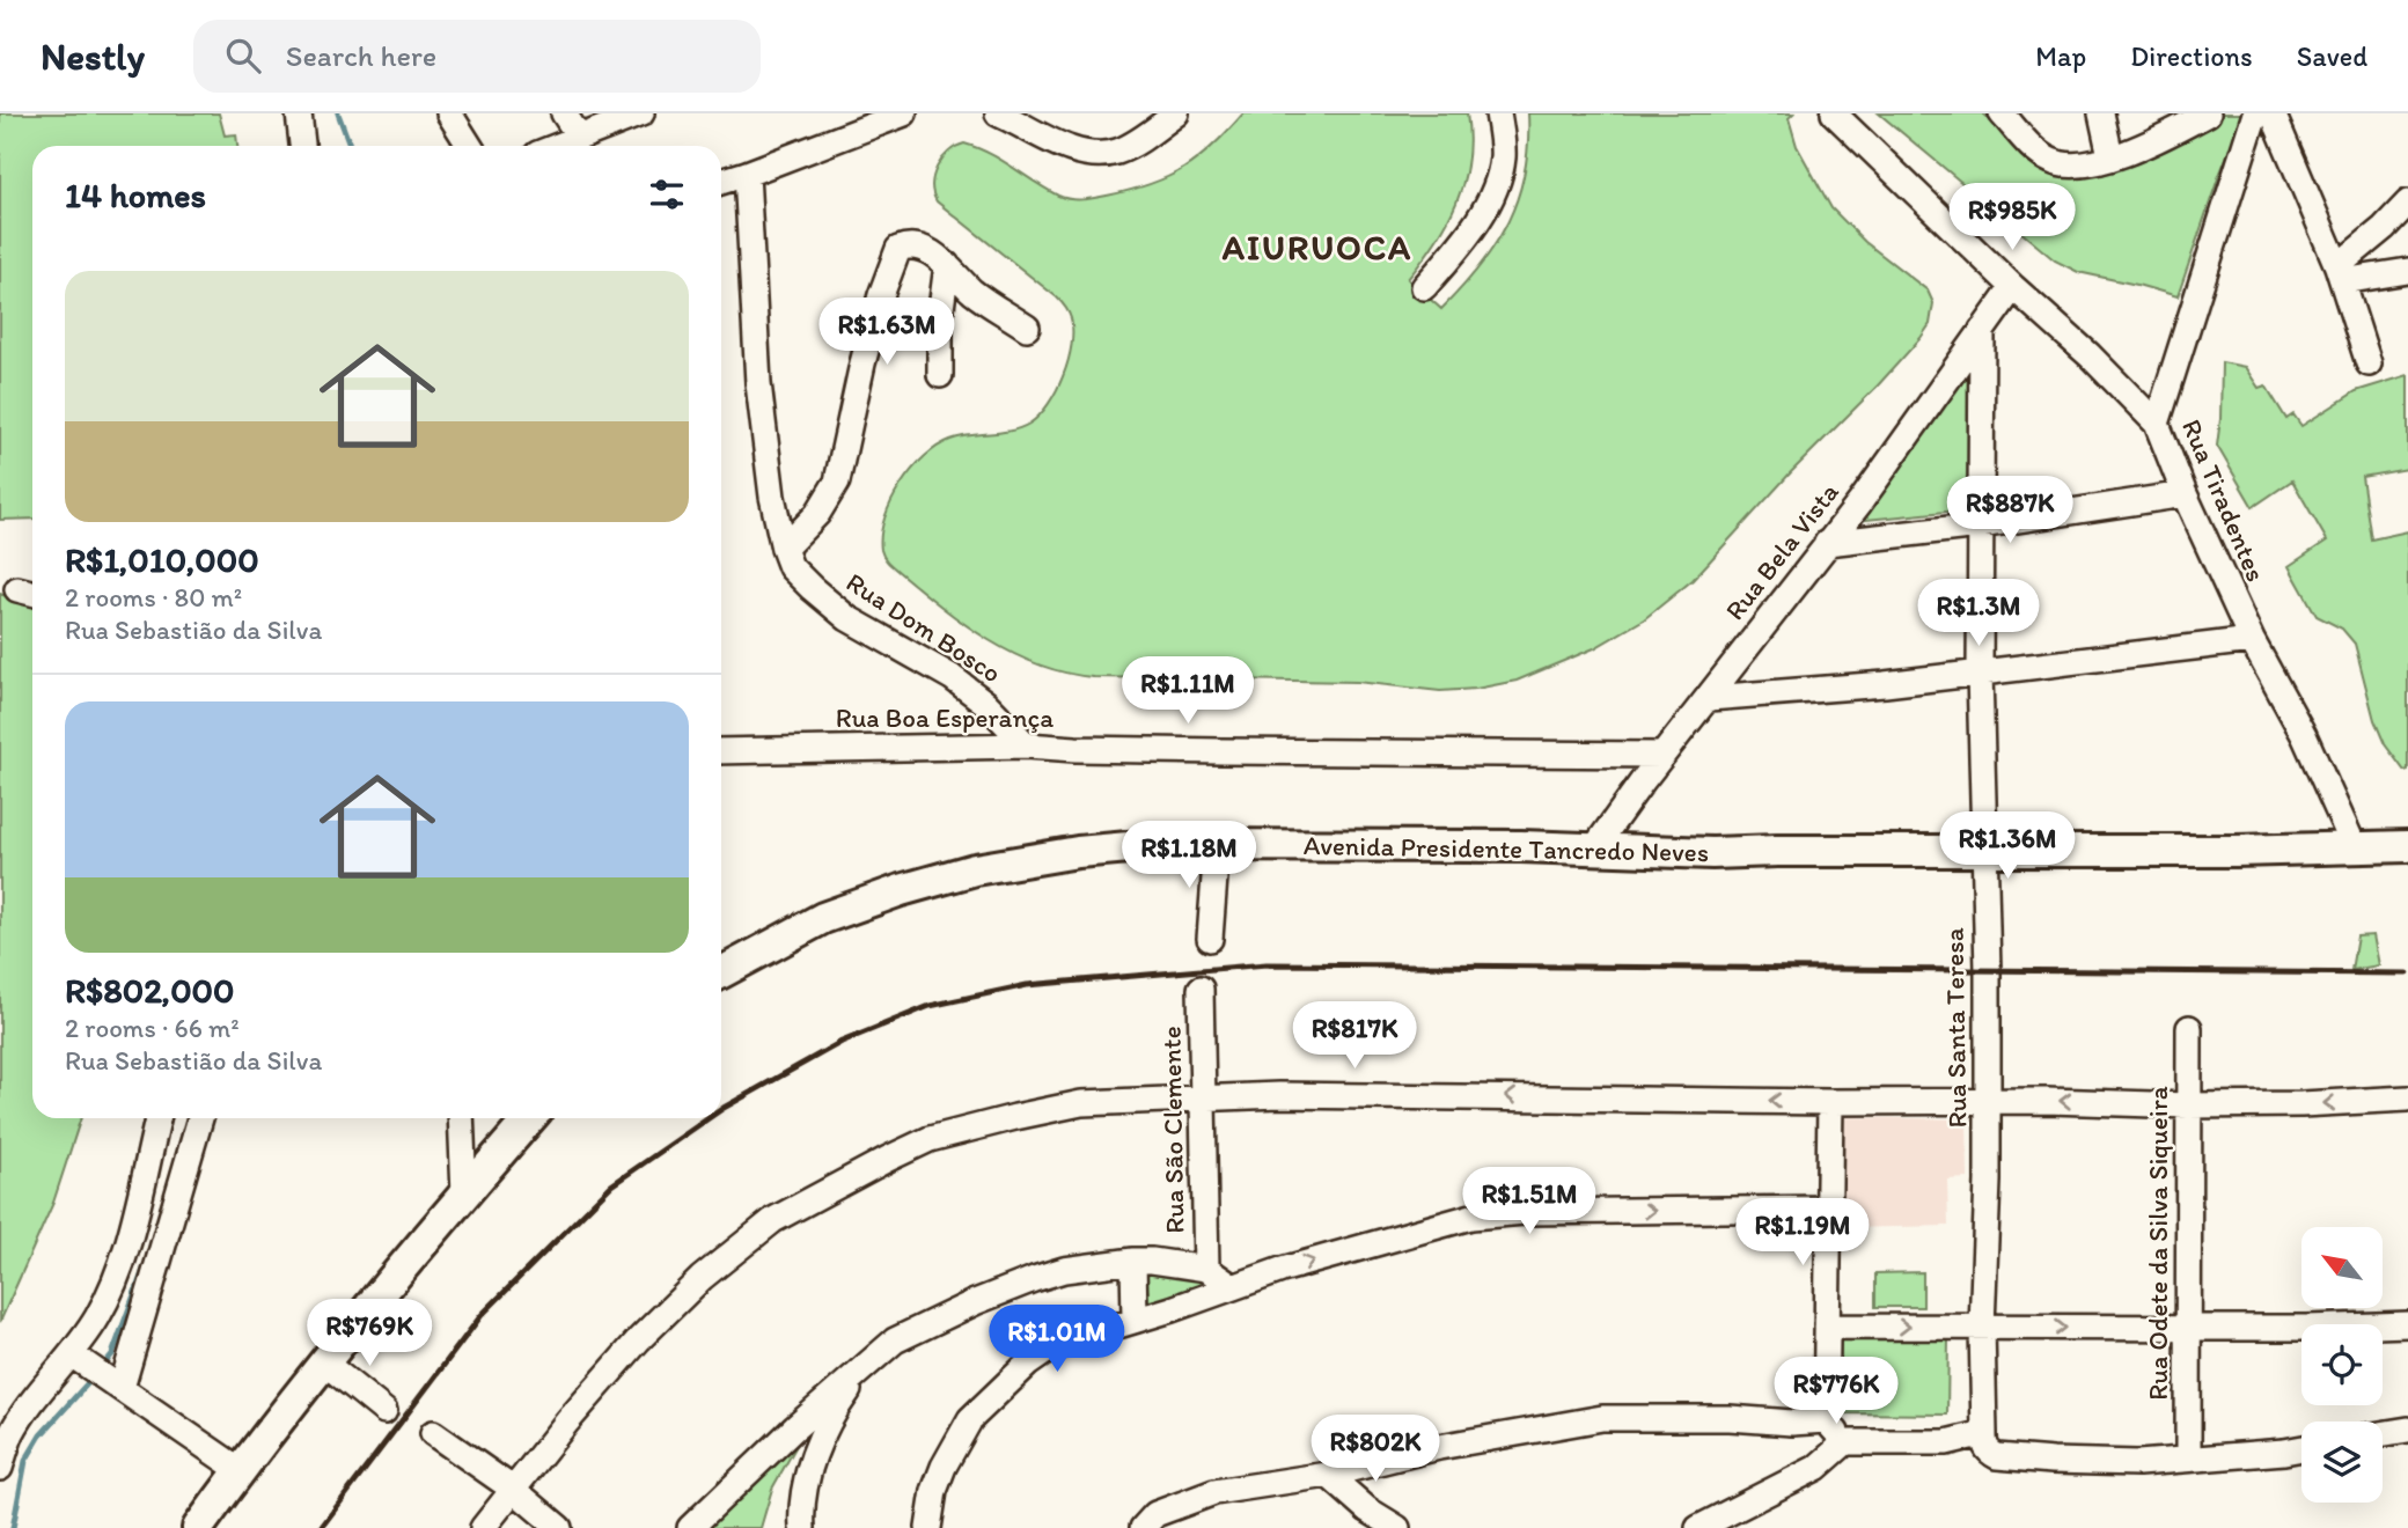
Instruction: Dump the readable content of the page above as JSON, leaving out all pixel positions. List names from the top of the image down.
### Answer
{
  "streets": {
    "street": [
      "Rua Tiradentes",
      "Rua Bela Vista",
      "Rua Dom Bosco",
      "Rua Boa Esperança",
      "Avenida Presidente Tancredo Neves",
      "Rua Santa Teresa",
      "Rua São Clemente",
      "Rua Odete da Silva Siqueira"
    ]
  },
  "crossings": [
    ["Rua Tiradentes", "Avenida Presidente Tancredo Neves"],
    ["Rua Bela Vista", "Rua Boa Esperança"],
    ["Rua Bela Vista", "Avenida Presidente Tancredo Neves"],
    ["Rua Bela Vista", "Rua Santa Teresa"],
    ["Rua Dom Bosco", "Rua Boa Esperança"],
    ["Avenida Presidente Tancredo Neves", "Rua Santa Teresa"]
  ],
  "districts": ["AIURUOCA"],
  "north": "top left",
  "page": {
    "header": "Nestly",
    "search": "Search here",
    "nav": ["Map", "Directions", "Saved"],
    "heading": "14 homes",
    "price": [
      "R$985K",
      "R$1.63M",
      "R$887K",
      "R$1.3M",
      "R$1.11M",
      "R$1.36M",
      "R$1.18M",
      "R$817K",
      "R$1.51M",
      "R$1.19M",
      "R$769K",
      "R$1.01M",
      "R$776K",
      "R$802K"
    ],
    "list": [
      {
        "name": "R$1,010,000",
        "note": "2 rooms · 80 m² · Rua Sebastião da Silva"
      },
      {
        "name": "R$802,000",
        "note": "2 rooms · 66 m² · Rua Sebastião da Silva"
      }
    ]
  }
}
